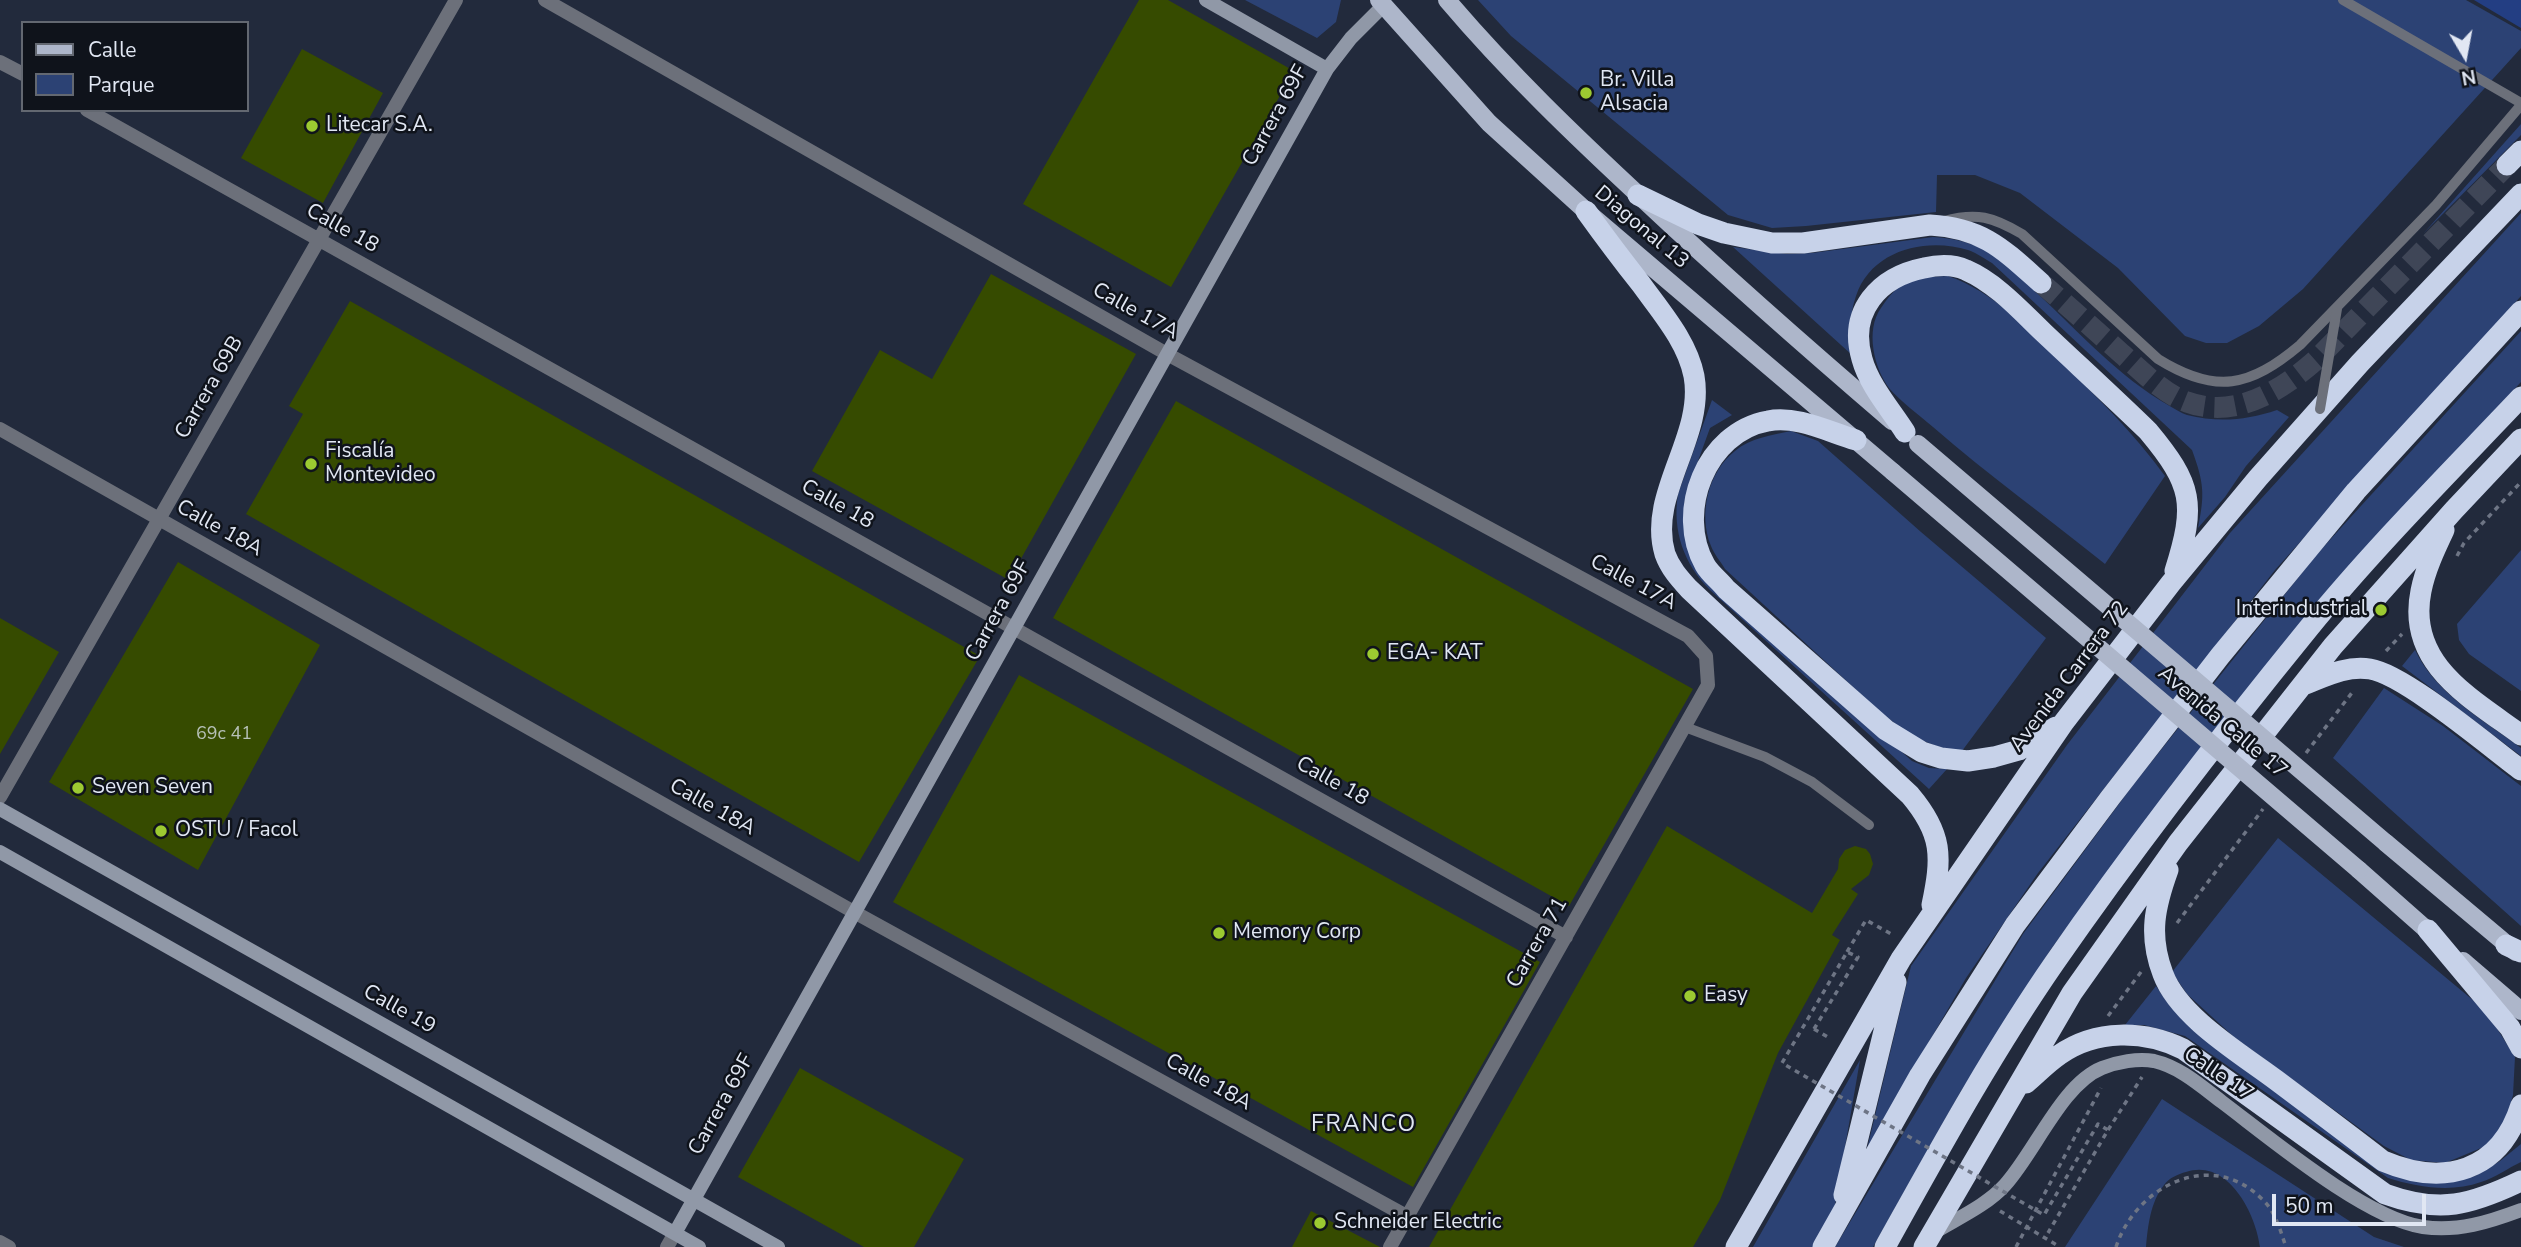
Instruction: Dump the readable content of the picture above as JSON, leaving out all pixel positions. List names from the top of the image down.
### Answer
{
  "streets": {
    "highway": ["Avenida Carrera 72"],
    "main road": ["Diagonal 13", "Avenida Calle 17"],
    "street": [
      "Carrera 69F",
      "Calle 18",
      "Calle 17A",
      "Carrera 69B",
      "Calle 18A",
      "Carrera 71",
      "Calle 19",
      "Calle 17"
    ]
  },
  "crossings": [
    ["Carrera 69F", "Diagonal 13"],
    ["Carrera 69F", "Calle 18"],
    ["Carrera 69F", "Calle 17A"],
    ["Carrera 69F", "Calle 18A"],
    ["Carrera 69F", "Calle 19"],
    ["Diagonal 13", "Avenida Calle 17"],
    ["Calle 18", "Carrera 69B"],
    ["Calle 18", "Carrera 71"],
    ["Calle 17A", "Carrera 71"],
    ["Carrera 69B", "Calle 18A"],
    ["Calle 18A", "Carrera 71"]
  ],
  "districts": ["FRANCO"],
  "places": [
    "Br. Villa Alsacia",
    "Litecar S.A.",
    "Fiscalía Montevideo",
    "Interindustrial",
    "EGA- KAT",
    "Seven Seven",
    "OSTU / Facol",
    "Memory Corp",
    "Easy",
    "Schneider Electric"
  ],
  "house_numbers": ["69c 41"],
  "legend": ["Calle", "Parque"],
  "scale_bar": "50 m",
  "north": "bottom"
}
